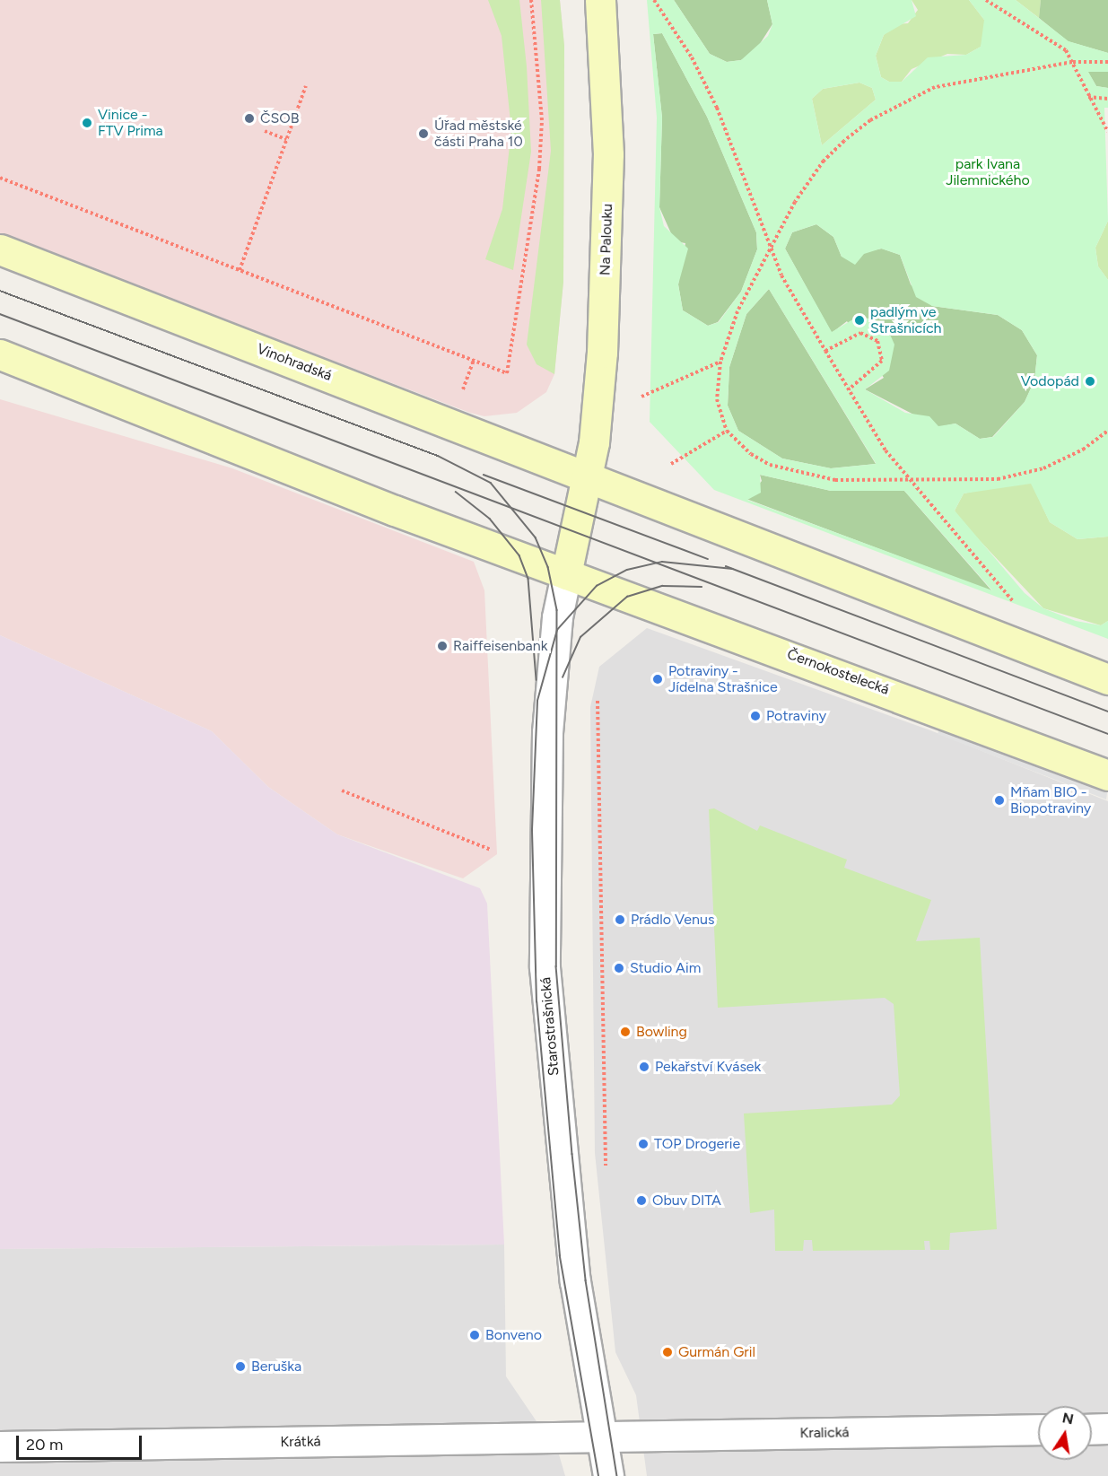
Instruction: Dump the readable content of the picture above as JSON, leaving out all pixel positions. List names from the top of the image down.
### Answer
{
  "streets": {
    "main road": ["Na Palouku", "Vinohradská", "Černokostelecká"],
    "street": ["Starostrašnická", "Kralická", "Krátká"]
  },
  "crossings": [
    ["Na Palouku", "Vinohradská"],
    ["Na Palouku", "Černokostelecká"],
    ["Na Palouku", "Starostrašnická"],
    ["Černokostelecká", "Starostrašnická"],
    ["Starostrašnická", "Kralická"],
    ["Starostrašnická", "Krátká"],
    ["Kralická", "Krátká"]
  ],
  "parks": ["park Ivana Jilemnického"],
  "places": [
    "ČSOB",
    "Vinice - FTV Prima",
    "Úřad městské části Praha 10",
    "padlým ve Strašnicích",
    "Vodopád",
    "Raiffeisenbank",
    "Potraviny - Jídelna Strašnice",
    "Potraviny",
    "Mňam BIO - Biopotraviny",
    "Prádlo Venus",
    "Studio Aim",
    "Bowling",
    "Pekařství Kvásek",
    "TOP Drogerie",
    "Obuv DITA",
    "Bonveno",
    "Gurmán Gril",
    "Beruška"
  ],
  "scale_bar": "20 m",
  "north": "top"
}
